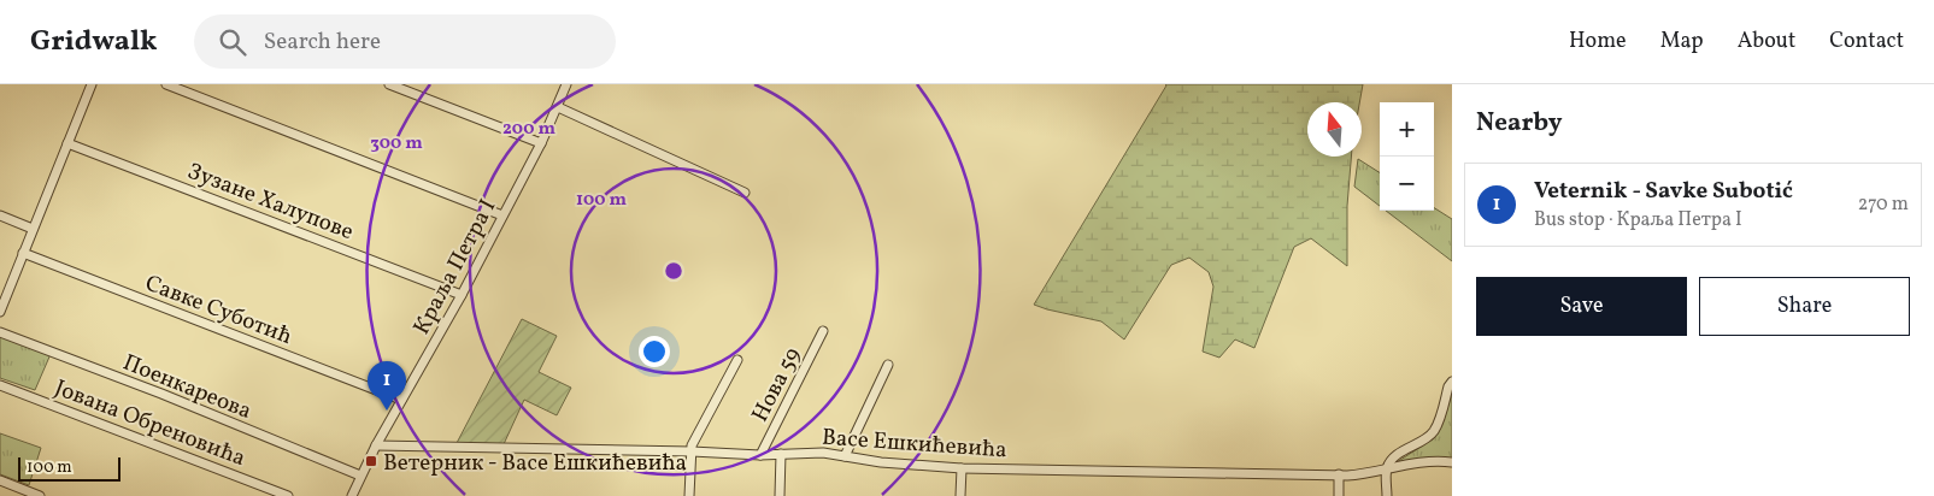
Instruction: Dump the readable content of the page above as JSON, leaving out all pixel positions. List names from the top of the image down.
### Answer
{
  "streets": {
    "street": [
      "Зузане Халупове",
      "Краља Петра I",
      "Савке Суботић",
      "Нова 59",
      "Поенкареова",
      "Јована Обреновића",
      "Васе Ешкићевића"
    ]
  },
  "crossings": [
    ["Зузане Халупове", "Краља Петра I"],
    ["Краља Петра I", "Савке Суботић"],
    ["Краља Петра I", "Поенкареова"],
    ["Краља Петра I", "Васе Ешкићевића"],
    ["Нова 59", "Васе Ешкићевића"]
  ],
  "places": {
    "transit": ["Ветерник - Васе Ешкићевића"]
  },
  "scale_bar": "100 m",
  "north": "top",
  "page": {
    "header": "Gridwalk",
    "search": "Search here",
    "nav": [
      "Home",
      "Map",
      "About",
      "Contact"
    ],
    "heading": "Nearby",
    "map_buttons": ["+", "−"],
    "list": [
      {
        "mark": "1",
        "name": "Veternik - Savke Subotić",
        "note": "Bus stop · Краља Петра I",
        "value": "270 m"
      }
    ],
    "buttons": ["Save", "Share"],
    "pins": "1",
    "scale": "100 m"
  },
  "rings": ["200 m", "300 m", "100 m"]
}
